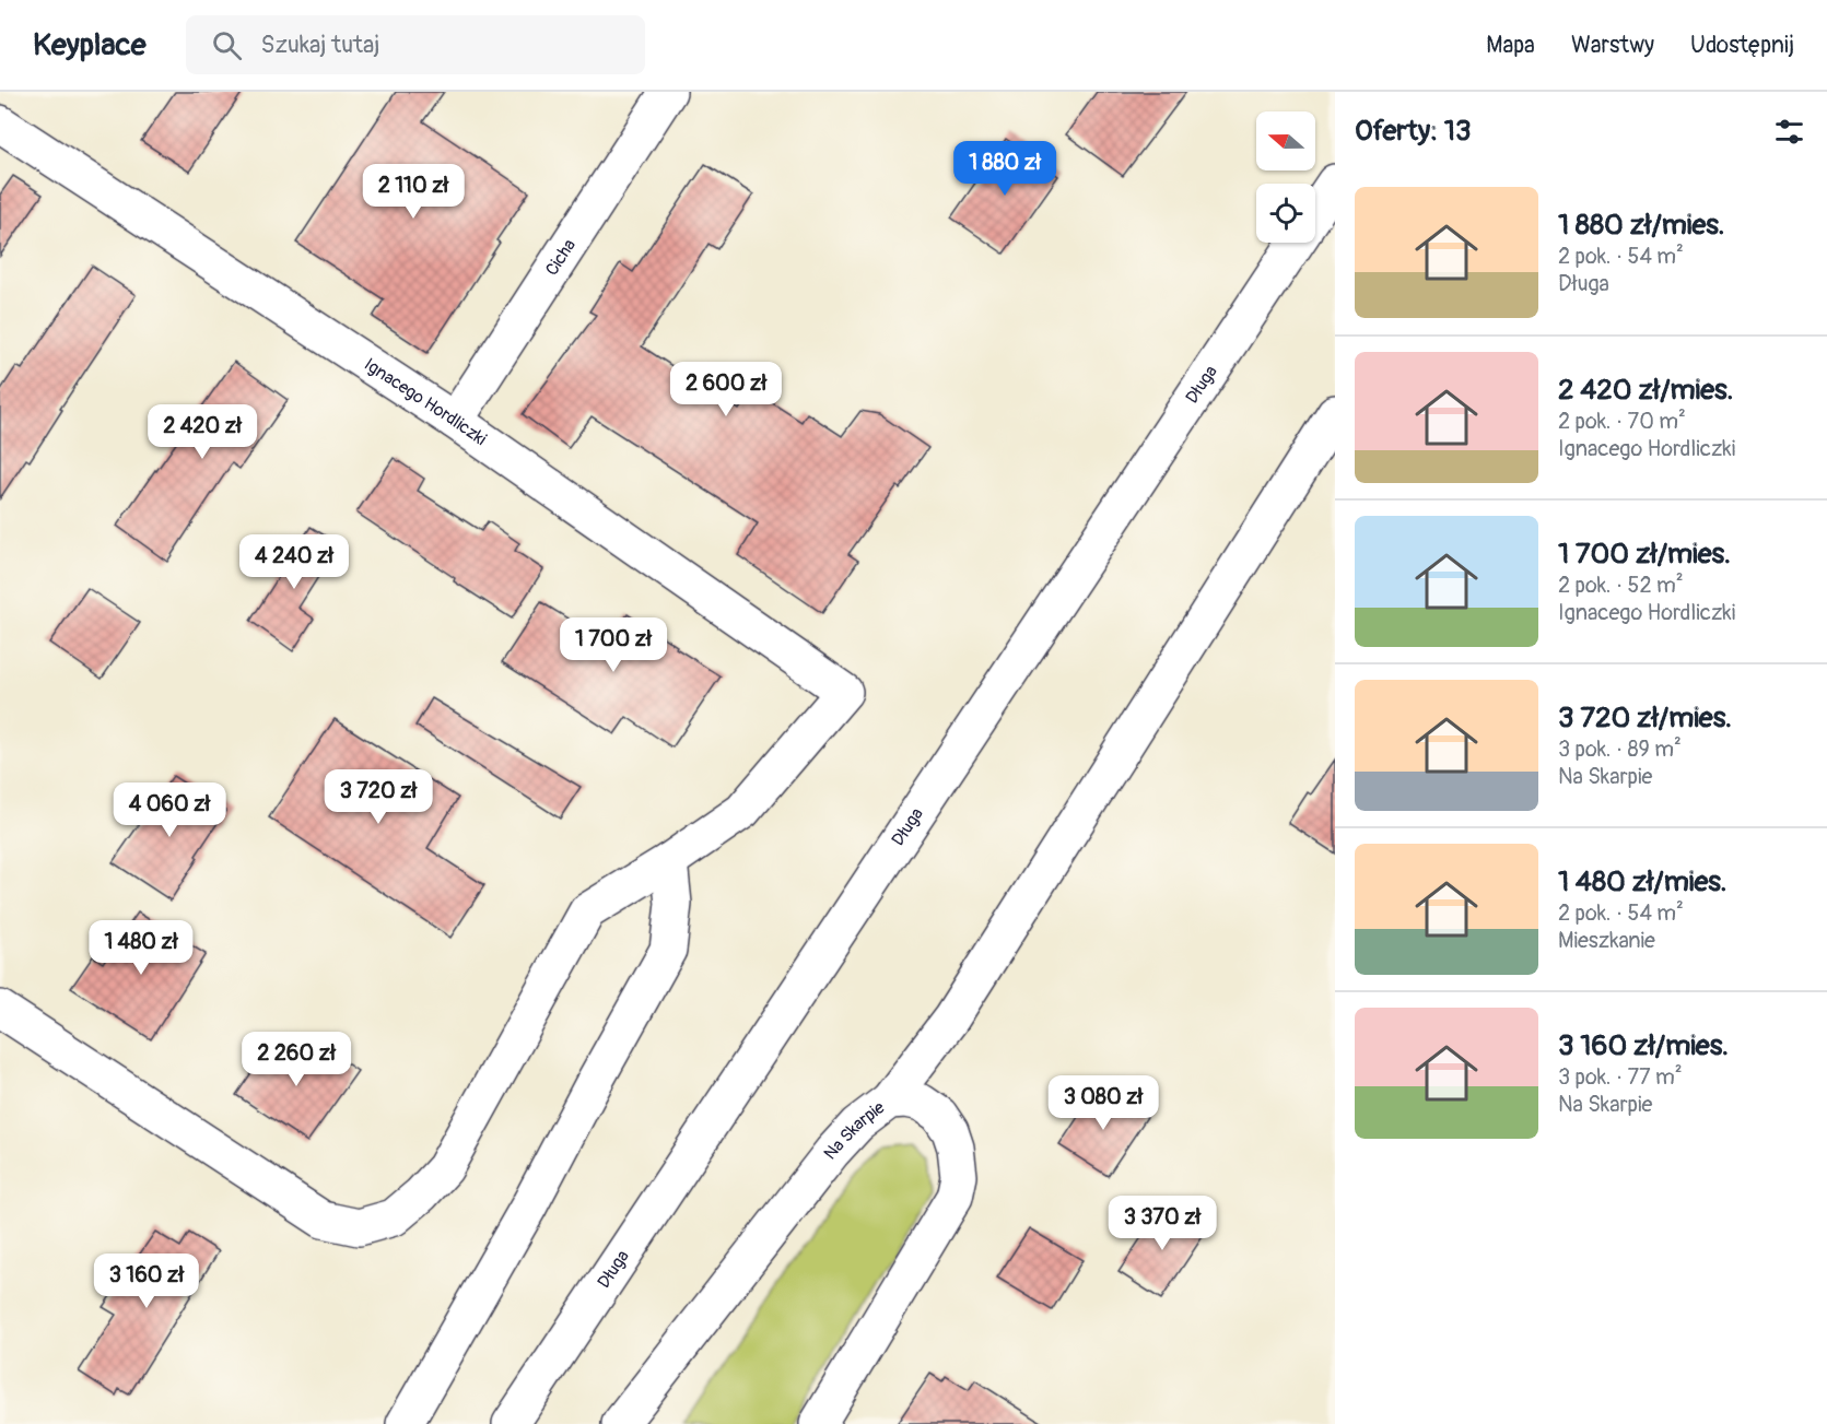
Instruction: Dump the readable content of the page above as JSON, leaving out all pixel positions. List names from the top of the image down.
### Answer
{
  "streets": {
    "street": [
      "Cicha",
      "Długa",
      "Ignacego Hordliczki",
      "Na Skarpie"
    ]
  },
  "crossings": [
    ["Cicha", "Ignacego Hordliczki"]
  ],
  "north": "left",
  "page": {
    "header": "Keyplace",
    "search": "Szukaj tutaj",
    "nav": ["Mapa", "Warstwy", "Udostępnij"],
    "heading": "Oferty: 13",
    "price": [
      "1 880 zł",
      "2 110 zł",
      "2 600 zł",
      "2 420 zł",
      "4 240 zł",
      "1 700 zł",
      "3 720 zł",
      "4 060 zł",
      "1 480 zł",
      "2 260 zł",
      "3 080 zł",
      "3 370 zł",
      "3 160 zł"
    ],
    "list": [
      {
        "name": "1 880 zł/mies.",
        "note": "2 pok. · 54 m² · Długa"
      },
      {
        "name": "2 420 zł/mies.",
        "note": "2 pok. · 70 m² · Ignacego Hordliczki"
      },
      {
        "name": "1 700 zł/mies.",
        "note": "2 pok. · 52 m² · Ignacego Hordliczki"
      },
      {
        "name": "3 720 zł/mies.",
        "note": "3 pok. · 89 m² · Na Skarpie"
      },
      {
        "name": "1 480 zł/mies.",
        "note": "2 pok. · 54 m² · Mieszkanie"
      },
      {
        "name": "3 160 zł/mies.",
        "note": "3 pok. · 77 m² · Na Skarpie"
      }
    ]
  }
}
